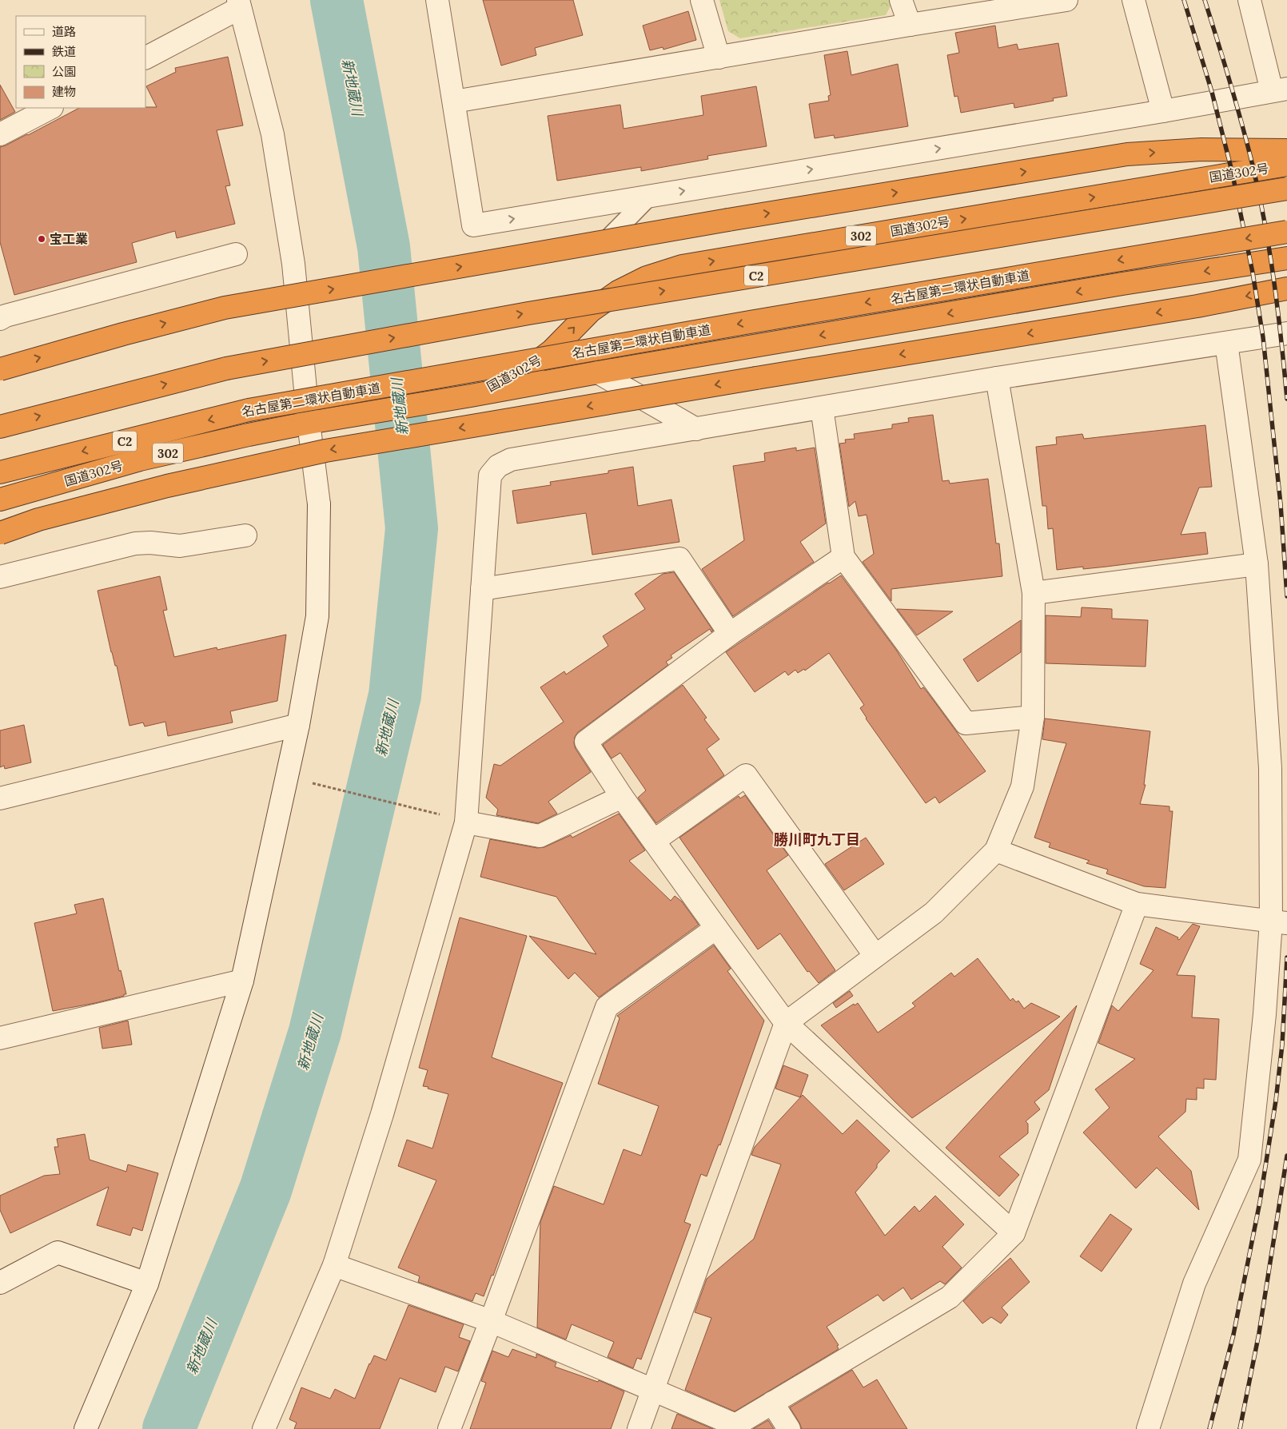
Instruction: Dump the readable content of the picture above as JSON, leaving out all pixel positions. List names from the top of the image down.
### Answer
{
  "streets": {
    "highway": [
      "国道302号",
      "302",
      "C2",
      "名古屋第二環状自動車道"
    ]
  },
  "districts": ["勝川町九丁目"],
  "water": ["新地蔵川"],
  "places": ["宝工業"],
  "legend": [
    "道路",
    "鉄道",
    "公園",
    "建物"
  ]
}
